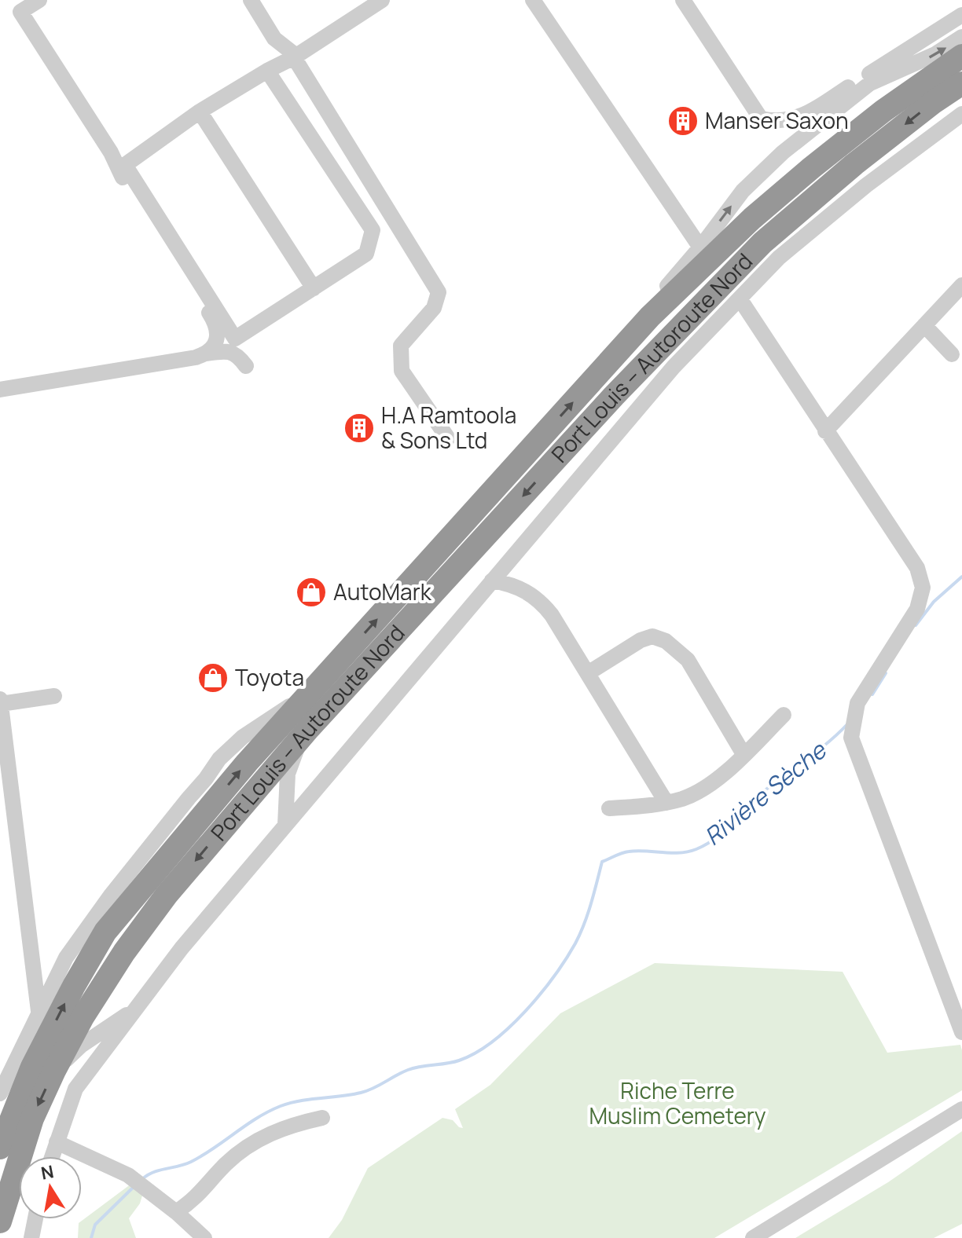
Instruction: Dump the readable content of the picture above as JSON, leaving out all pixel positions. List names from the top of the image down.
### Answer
{
  "streets": {
    "highway": ["Port Louis – Autoroute Nord"]
  },
  "water": ["Rivière Sèche"],
  "parks": ["Riche Terre Muslim Cemetery"],
  "places": {
    "building": ["Manser Saxon", "H.A Ramtoola & Sons Ltd"],
    "shop": ["AutoMark", "Toyota"]
  },
  "north": "top"
}
